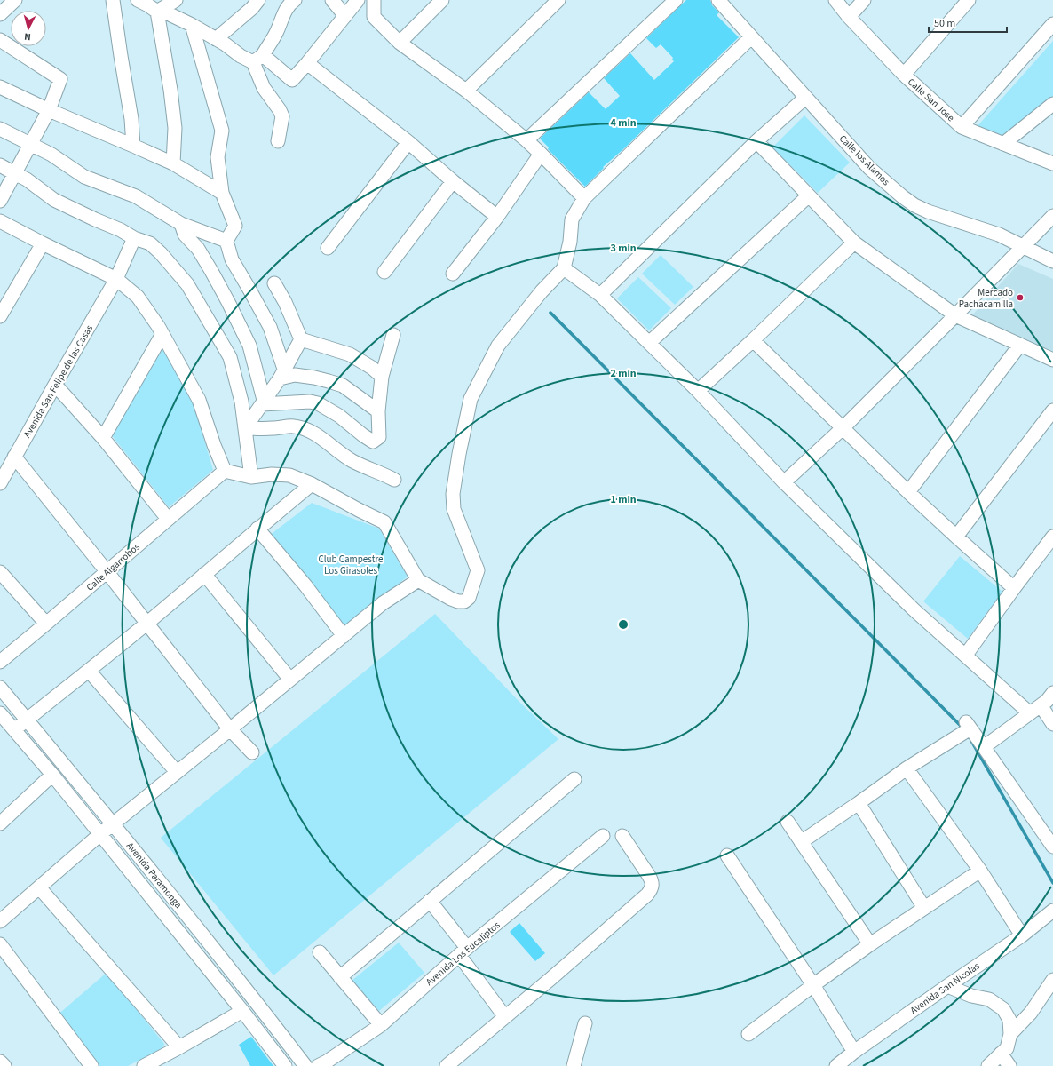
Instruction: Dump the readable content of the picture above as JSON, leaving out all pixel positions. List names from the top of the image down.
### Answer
{
  "streets": {
    "street": [
      "Calle San Jose",
      "Calle los Alamos",
      "Avenida San Felipe de las Casas",
      "Calle Algarrobos",
      "Avenida Paramonga",
      "Avenida Los Eucaliptos",
      "Avenida San Nicolas"
    ]
  },
  "parks": ["Club Campestre Los Girasoles"],
  "places": ["Mercado Pachacamilla"],
  "scale_bar": "50 m",
  "north": "bottom",
  "rings": [
    "4 min",
    "3 min",
    "2 min",
    "1 min"
  ]
}
